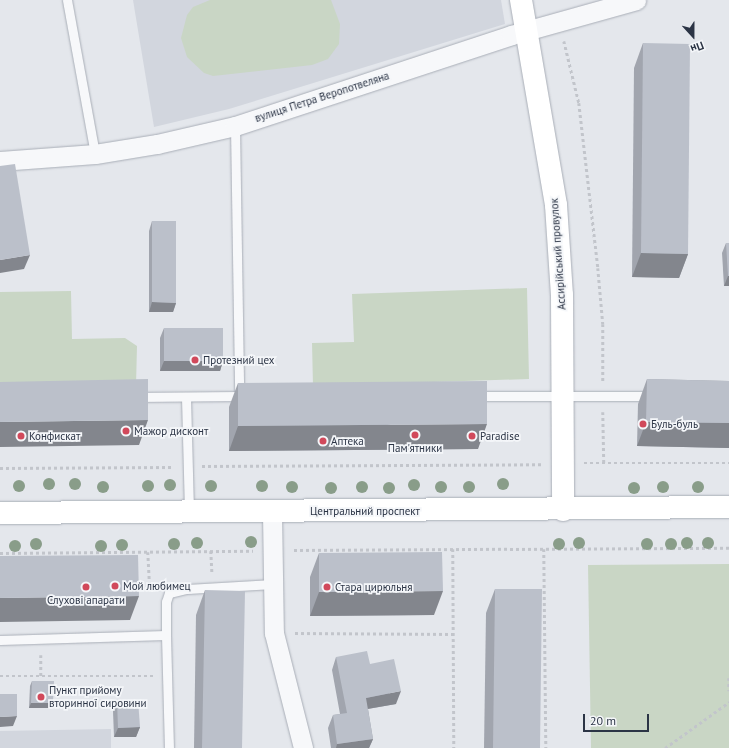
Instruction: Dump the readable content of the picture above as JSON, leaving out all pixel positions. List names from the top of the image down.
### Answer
{
  "streets": {
    "main road": ["Ассирійський провулок", "Центральний проспект"],
    "street": ["вулиця Петра Веропотвеляна"]
  },
  "crossings": [
    ["вулиця Петра Веропотвеляна", "Ассирійський провулок"],
    ["Ассирійський провулок", "Центральний проспект"]
  ],
  "places": [
    "Протезний цех",
    "Буль-буль",
    "Мажор дисконт",
    "Пам'ятники",
    "Конфискат",
    "Paradise",
    "Аптека",
    "Мой любимец",
    "Слухові апарати",
    "Стара цирюльня",
    "Пункт прийому вторинної сировини"
  ],
  "scale_bar": "20 m",
  "north": "bottom"
}
